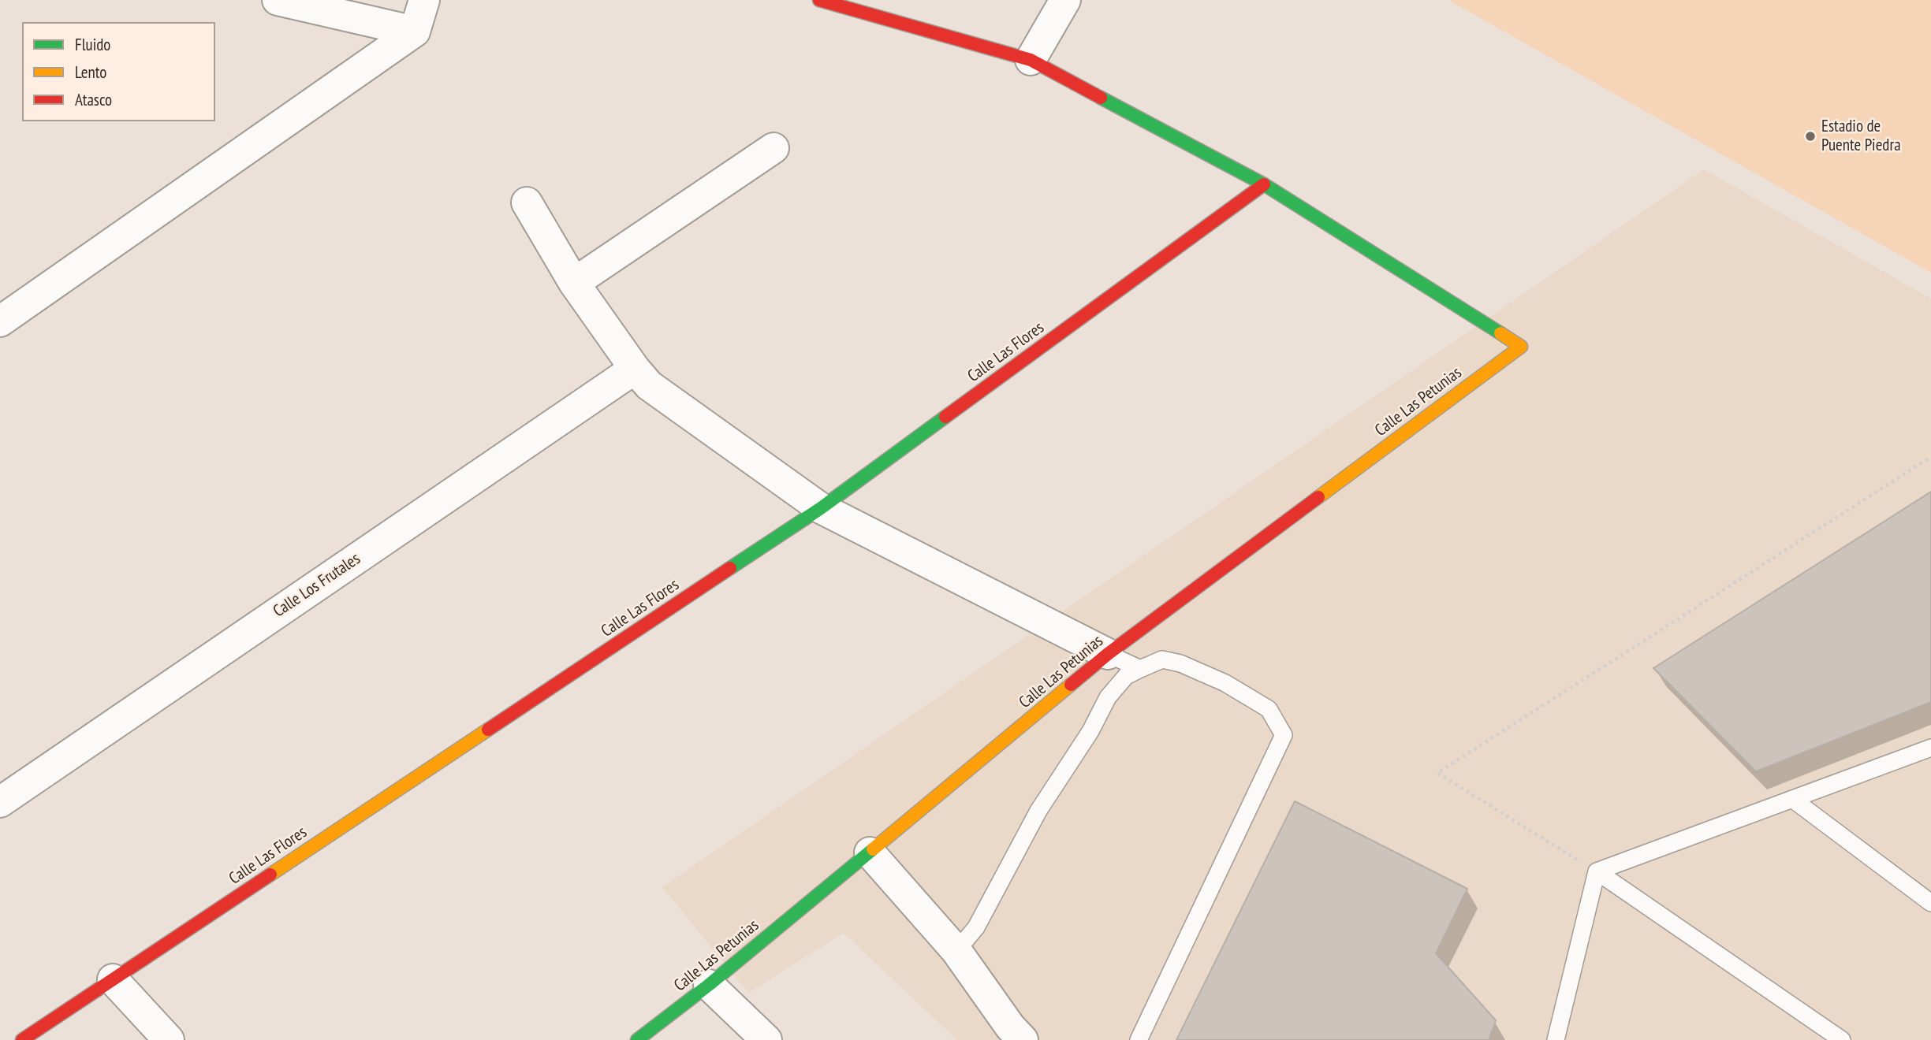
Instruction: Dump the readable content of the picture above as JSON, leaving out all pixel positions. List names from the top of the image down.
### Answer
{
  "streets": {
    "street": ["Calle Las Flores", "Calle Las Petunias", "Calle Los Frutales"]
  },
  "crossings": [
    ["Calle Las Flores", "Calle Las Petunias"]
  ],
  "places": ["Estadio de Puente Piedra"],
  "legend": ["Fluido", "Lento", "Atasco"]
}
